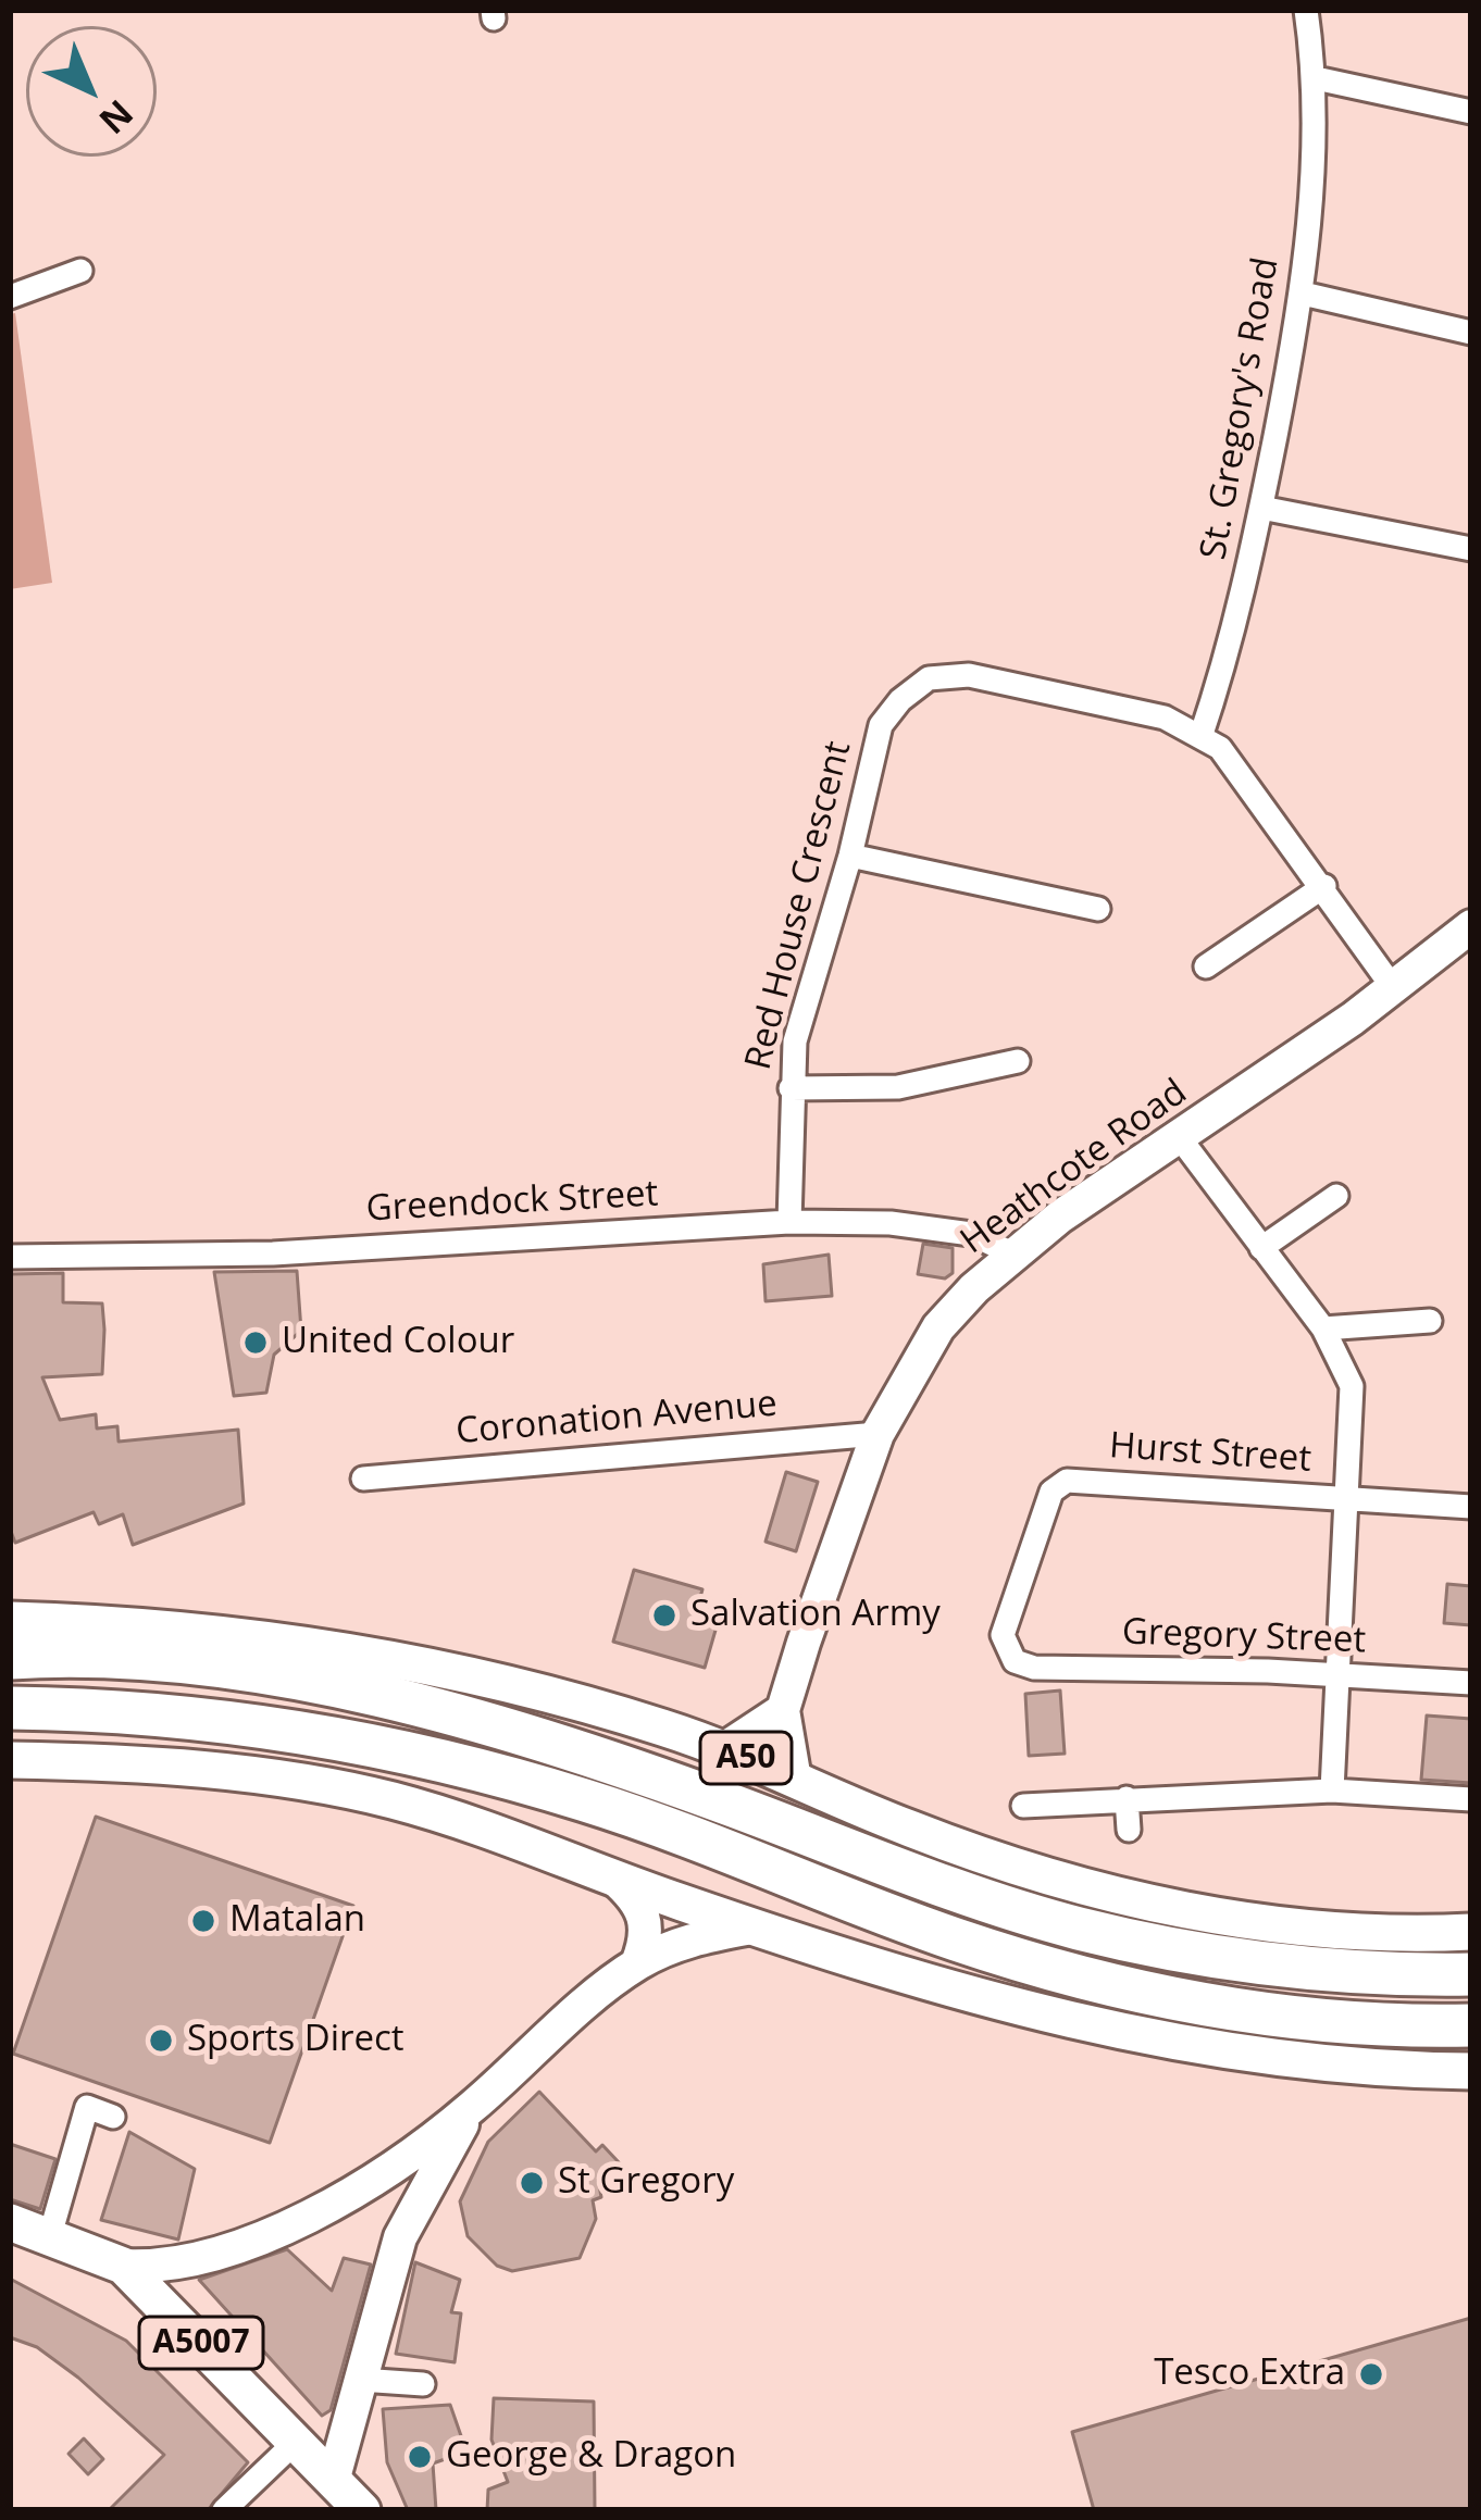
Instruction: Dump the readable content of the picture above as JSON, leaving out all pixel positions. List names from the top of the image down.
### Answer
{
  "streets": {
    "highway": ["A50"],
    "main road": ["A5007"],
    "street": [
      "St. Gregory's Road",
      "Red House Crescent",
      "Heathcote Road",
      "Greendock Street",
      "Coronation Avenue",
      "Hurst Street",
      "Gregory Street"
    ]
  },
  "crossings": [
    ["St. Gregory's Road", "Red House Crescent"],
    ["Red House Crescent", "Heathcote Road"],
    ["Red House Crescent", "Greendock Street"],
    ["Heathcote Road", "Greendock Street"],
    ["Heathcote Road", "Coronation Avenue"],
    ["Heathcote Road", "A50"],
    ["Hurst Street", "Gregory Street"]
  ],
  "places": [
    "United Colour",
    "Salvation Army",
    "Matalan",
    "Sports Direct",
    "St Gregory",
    "Tesco Extra",
    "George & Dragon"
  ],
  "north": "bottom right"
}
